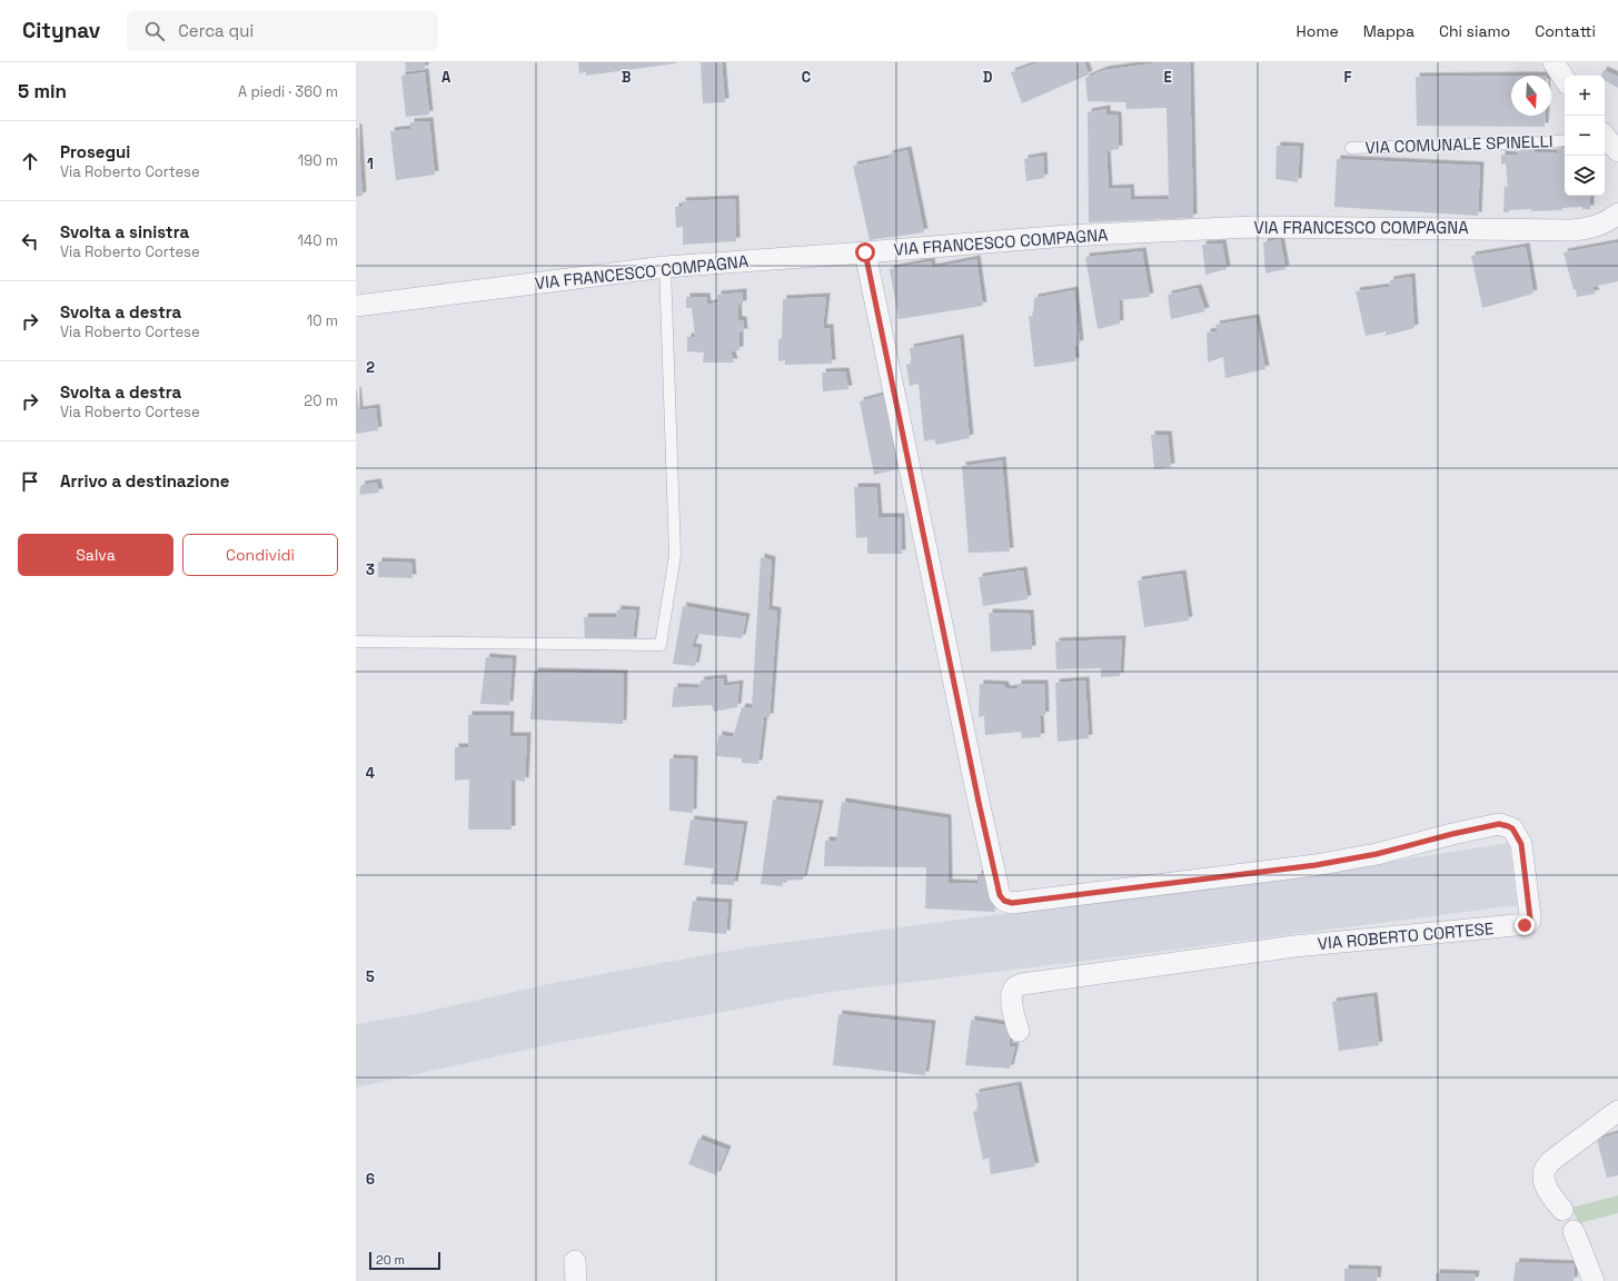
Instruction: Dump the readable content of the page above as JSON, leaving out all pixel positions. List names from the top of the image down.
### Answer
{
  "streets": {
    "street": ["VIA FRANCESCO COMPAGNA", "VIA ROBERTO CORTESE"],
    "lane": ["VIA COMUNALE SPINELLI"]
  },
  "crossings": [
    ["VIA FRANCESCO COMPAGNA", "VIA ROBERTO CORTESE"]
  ],
  "scale_bar": "20 m",
  "north": "bottom",
  "page": {
    "header": "Citynav",
    "search": "Cerca qui",
    "nav": [
      "Home",
      "Mappa",
      "Chi siamo",
      "Contatti"
    ],
    "heading": ["5 min", "A piedi · 360 m"],
    "map_buttons": ["+", "−"],
    "list": [
      ["Prosegui", "Via Roberto Cortese", "190 m"],
      ["Svolta a sinistra", "Via Roberto Cortese", "140 m"],
      ["Svolta a destra", "Via Roberto Cortese", "10 m"],
      ["Svolta a destra", "Via Roberto Cortese", "20 m"],
      "Arrivo a destinazione"
    ],
    "buttons": ["Salva", "Condividi"],
    "scale": "20 m"
  },
  "grid": {
    "columns": [
      "A",
      "B",
      "C",
      "D",
      "E",
      "F"
    ],
    "rows": [
      "1",
      "2",
      "3",
      "4",
      "5",
      "6"
    ]
  }
}
